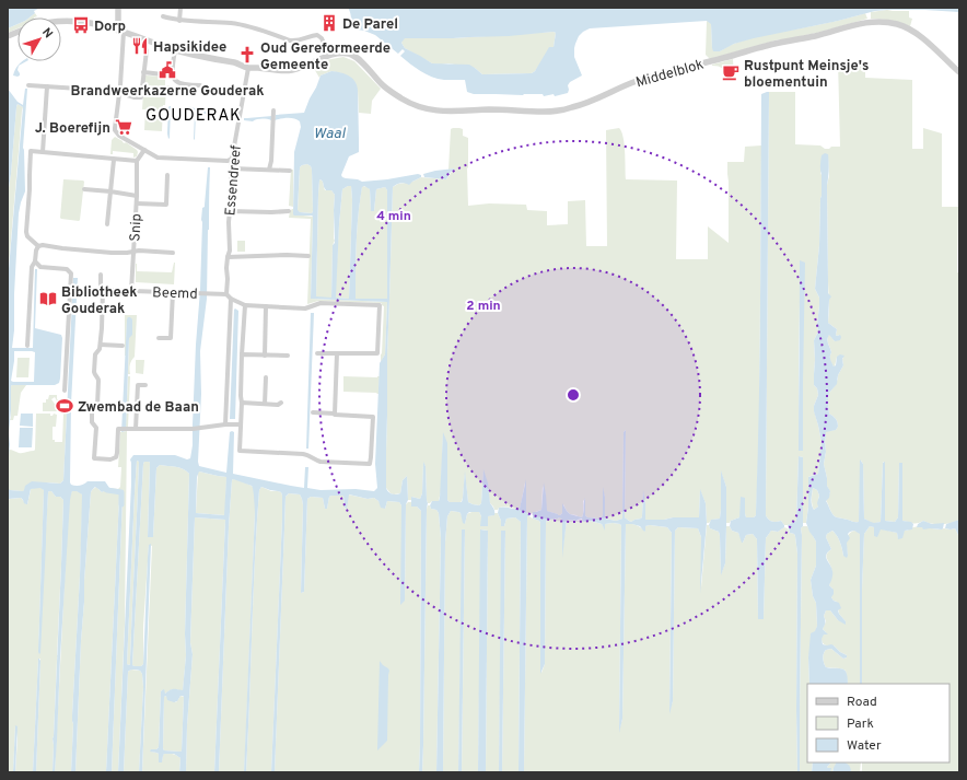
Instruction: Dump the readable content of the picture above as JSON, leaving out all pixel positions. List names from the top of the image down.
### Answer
{
  "streets": {
    "street": [
      "Middelblok",
      "Essendreef",
      "Snip",
      "Beemd"
    ]
  },
  "crossings": [
    ["Middelblok", "Essendreef"],
    ["Essendreef", "Beemd"],
    ["Snip", "Beemd"]
  ],
  "districts": ["GOUDERAK"],
  "water": ["Waal"],
  "places": {
    "building": ["De Parel"],
    "bus stop": ["Dorp"],
    "restaurant": ["Hapsikidee"],
    "church": ["Oud Gereformeerde Gemeente"],
    "public building": ["Brandweerkazerne Gouderak"],
    "cafe": ["Rustpunt Meinsje's bloementuin"],
    "supermarket": ["J. Boerefijn"],
    "library": ["Bibliotheek Gouderak"],
    "sports": ["Zwembad de Baan"]
  },
  "legend": ["Road", "Park", "Water"],
  "north": "top right",
  "rings": ["4 min", "2 min"]
}
